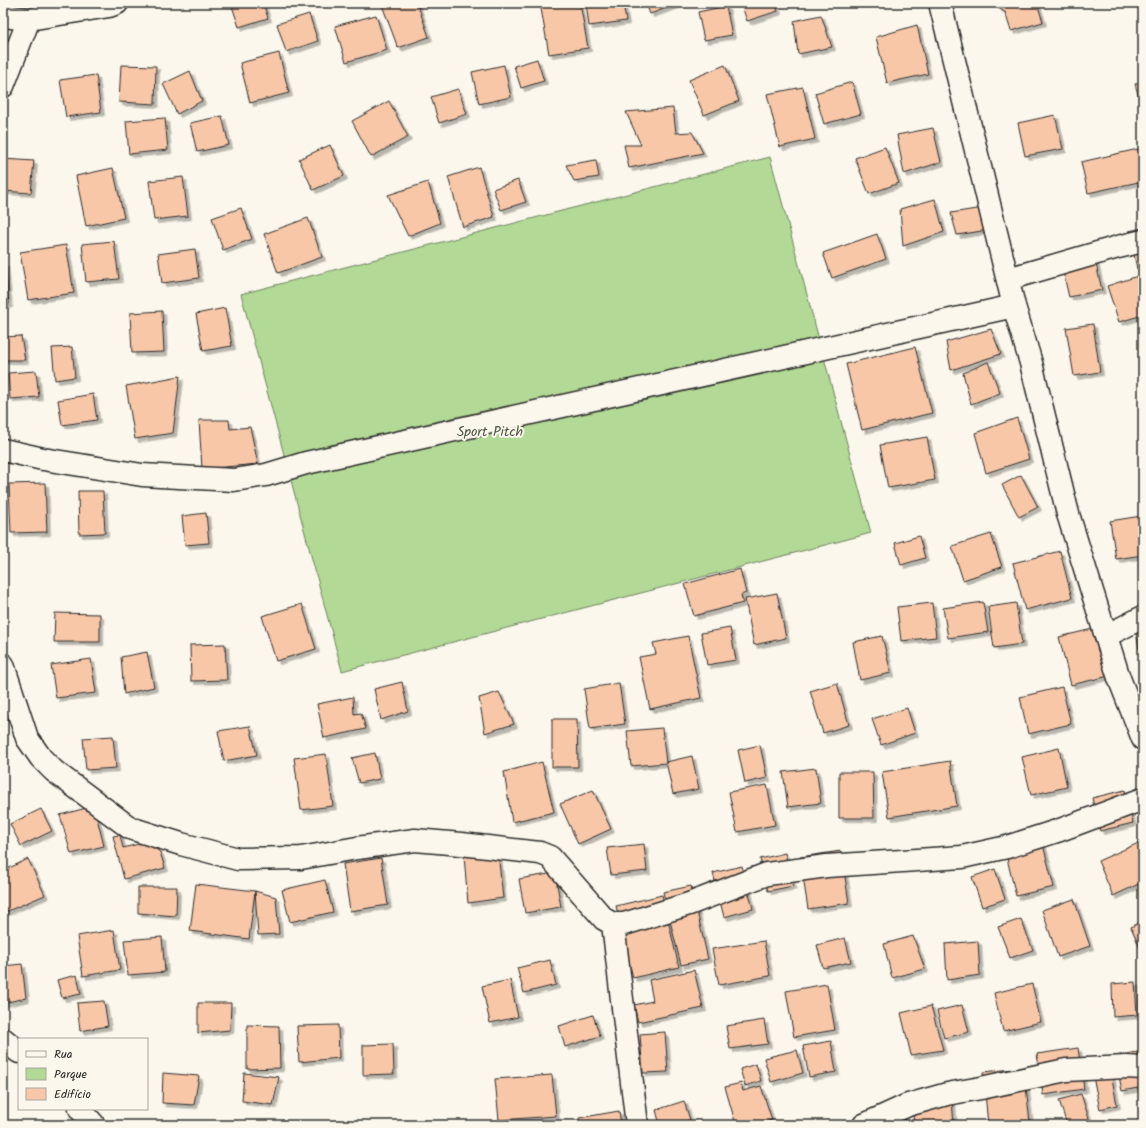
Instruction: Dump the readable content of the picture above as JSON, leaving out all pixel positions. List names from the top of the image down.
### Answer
{
  "parks": ["Sport Pitch"],
  "legend": ["Rua", "Parque", "Edifício"]
}
